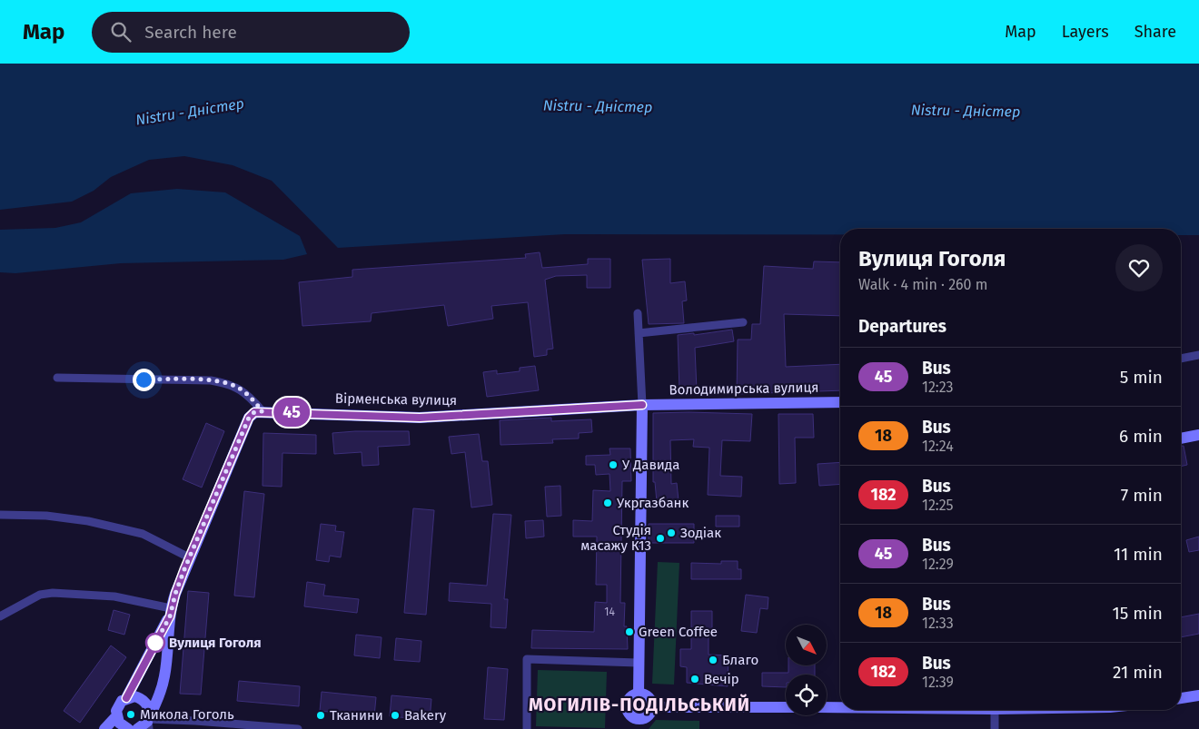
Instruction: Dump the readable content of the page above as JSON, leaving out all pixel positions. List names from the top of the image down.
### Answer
{
  "streets": {
    "main road": ["Володимирська вулиця", "Вірменська вулиця"]
  },
  "crossings": [
    ["Володимирська вулиця", "Вірменська вулиця"]
  ],
  "districts": ["МОГИЛІВ-ПОДІЛЬСЬКИЙ"],
  "water": ["Nistru - Дністер"],
  "places": [
    "У Давида",
    "Укргазбанк",
    "Зодіак",
    "Студія масажу К13",
    "Green Coffee",
    "Вулиця Гоголя",
    "Благо",
    "Вечір",
    "Микола Гоголь",
    "Тканини",
    "Bakery"
  ],
  "lines": ["bus line 45"],
  "house_numbers": ["14"],
  "north": "bottom right",
  "page": {
    "header": "Map",
    "search": "Search here",
    "nav": ["Map", "Layers", "Share"],
    "on_map": "45",
    "heading": [
      ["Вулиця Гоголя", "Walk · 4 min · 260 m"],
      "Departures"
    ],
    "list": [
      {
        "mark": "45",
        "name": "Bus",
        "note": "12:23",
        "value": "5 min"
      },
      {
        "mark": "18",
        "name": "Bus",
        "note": "12:24",
        "value": "6 min"
      },
      {
        "mark": "182",
        "name": "Bus",
        "note": "12:25",
        "value": "7 min"
      },
      {
        "mark": "45",
        "name": "Bus",
        "note": "12:29",
        "value": "11 min"
      },
      {
        "mark": "18",
        "name": "Bus",
        "note": "12:33",
        "value": "15 min"
      },
      {
        "mark": "182",
        "name": "Bus",
        "note": "12:39",
        "value": "21 min"
      }
    ]
  }
}
